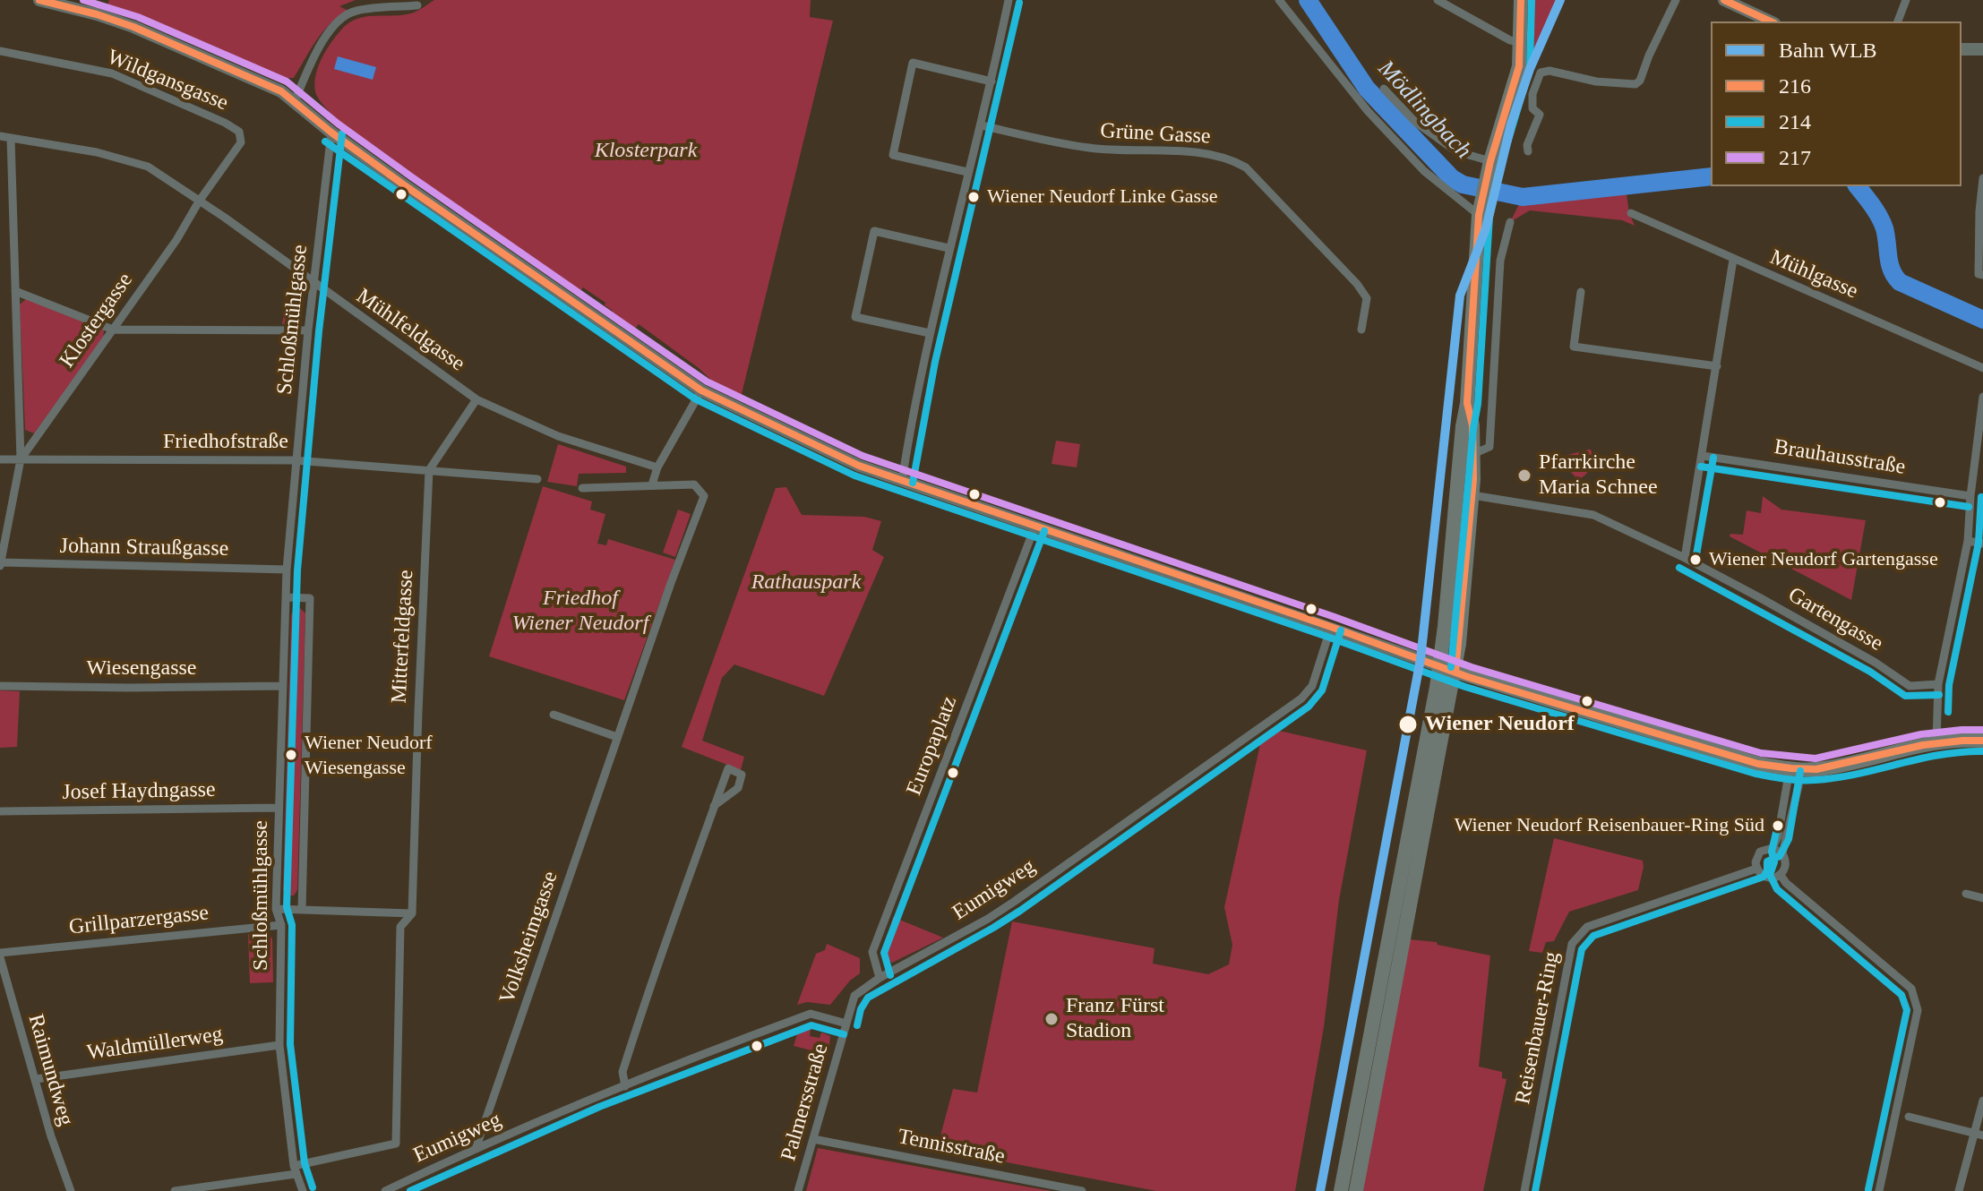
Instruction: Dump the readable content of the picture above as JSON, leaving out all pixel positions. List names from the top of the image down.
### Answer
{
  "streets": {
    "street": [
      "Wildgansgasse",
      "Grüne Gasse",
      "Mühlgasse",
      "Schloßmühlgasse",
      "Klostergasse",
      "Mühlfeldgasse",
      "Friedhofstraße",
      "Brauhausstraße",
      "Johann Straußgasse",
      "Gartengasse",
      "Mitterfeldgasse",
      "Wiesengasse",
      "Europaplatz",
      "Josef Haydngasse",
      "Eumigweg",
      "Grillparzergasse",
      "Volksheimgasse",
      "Reisenbauer-Ring",
      "Waldmüllerweg",
      "Raimundweg",
      "Palmersstraße",
      "Tennisstraße"
    ]
  },
  "crossings": [
    ["Wildgansgasse", "Klostergasse"],
    ["Wildgansgasse", "Mühlfeldgasse"],
    ["Schloßmühlgasse", "Mühlfeldgasse"],
    ["Schloßmühlgasse", "Friedhofstraße"],
    ["Schloßmühlgasse", "Johann Straußgasse"],
    ["Schloßmühlgasse", "Mitterfeldgasse"],
    ["Schloßmühlgasse", "Wiesengasse"],
    ["Schloßmühlgasse", "Josef Haydngasse"],
    ["Schloßmühlgasse", "Grillparzergasse"],
    ["Schloßmühlgasse", "Waldmüllerweg"],
    ["Klostergasse", "Mühlfeldgasse"],
    ["Klostergasse", "Friedhofstraße"],
    ["Friedhofstraße", "Mitterfeldgasse"],
    ["Europaplatz", "Eumigweg"],
    ["Eumigweg", "Volksheimgasse"],
    ["Eumigweg", "Palmersstraße"],
    ["Grillparzergasse", "Raimundweg"],
    ["Waldmüllerweg", "Raimundweg"],
    ["Palmersstraße", "Tennisstraße"]
  ],
  "water": ["Mödlingbach"],
  "parks": ["Klosterpark", "Rathauspark", "Friedhof Wiener Neudorf"],
  "places": [
    "Wiener Neudorf Linke Gasse",
    "Pfarrkirche Maria Schnee",
    "Wiener Neudorf Gartengasse",
    "Wiener Neudorf",
    "Wiener Neudorf Wiesengasse",
    "Wiener Neudorf Reisenbauer-Ring Süd",
    "Franz Fürst Stadion"
  ],
  "lines": [
    "rail line WLB",
    "transit line 216",
    "transit line 214",
    "transit line 217"
  ],
  "legend": [
    "Bahn WLB",
    "216",
    "214",
    "217"
  ]
}
